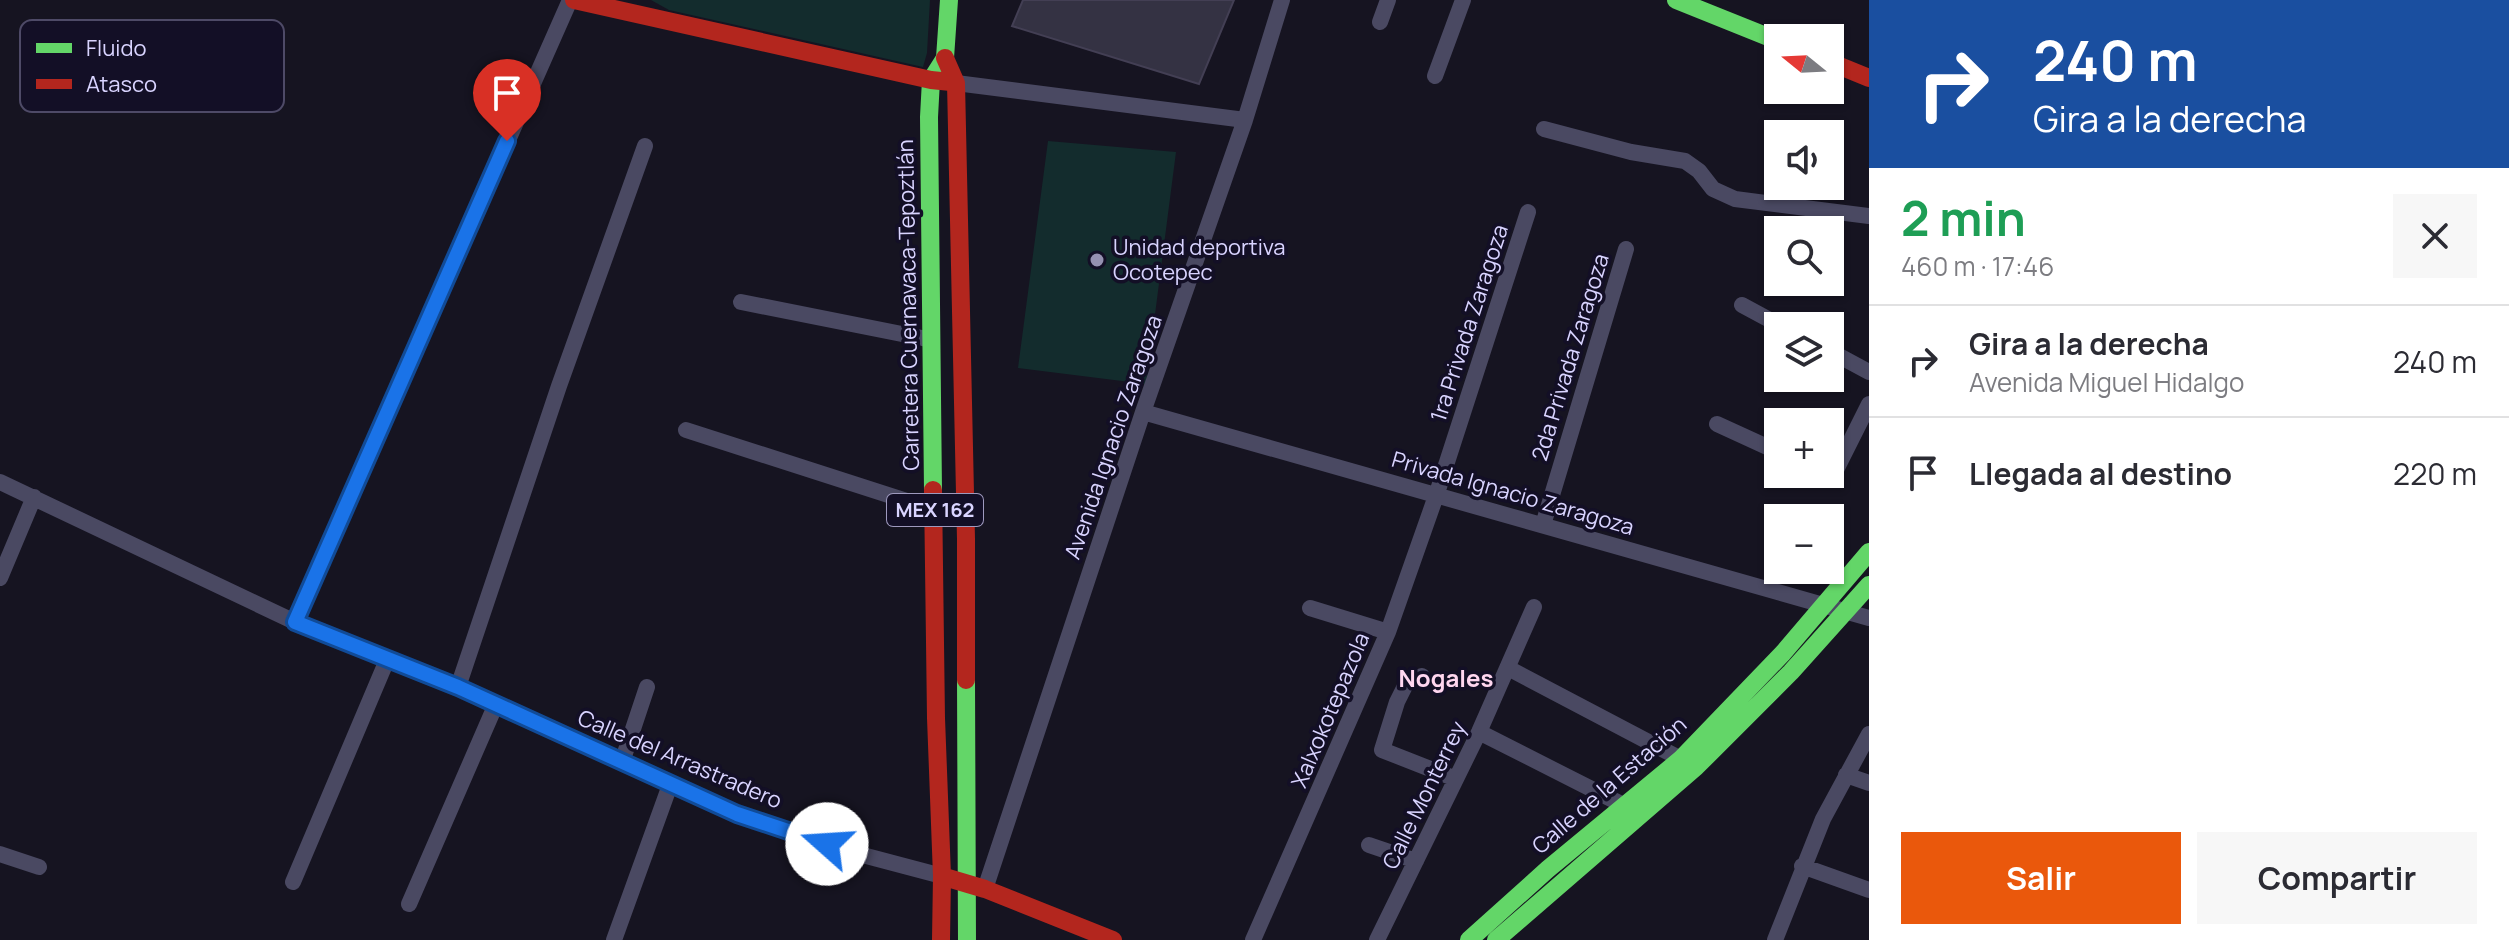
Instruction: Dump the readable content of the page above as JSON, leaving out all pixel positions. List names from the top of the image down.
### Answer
{
  "streets": {
    "main road": [
      "Carretera Cuernavaca-Tepoztlán",
      "MEX 162",
      "Calle del Arrastradero",
      "Calle de la Estación"
    ],
    "street": [
      "1ra Privada Zaragoza",
      "2da Privada Zaragoza",
      "Avenida Ignacio Zaragoza",
      "Privada Ignacio Zaragoza",
      "Xalxokotepazola",
      "Calle Monterrey"
    ]
  },
  "crossings": [
    ["Carretera Cuernavaca-Tepoztlán", "MEX 162"],
    ["Carretera Cuernavaca-Tepoztlán", "Calle del Arrastradero"],
    ["1ra Privada Zaragoza", "Privada Ignacio Zaragoza"],
    ["1ra Privada Zaragoza", "Xalxokotepazola"],
    ["2da Privada Zaragoza", "Privada Ignacio Zaragoza"],
    ["Avenida Ignacio Zaragoza", "Privada Ignacio Zaragoza"],
    ["Avenida Ignacio Zaragoza", "MEX 162"],
    ["Avenida Ignacio Zaragoza", "Calle del Arrastradero"],
    ["Privada Ignacio Zaragoza", "Xalxokotepazola"],
    ["Privada Ignacio Zaragoza", "Calle de la Estación"],
    ["MEX 162", "Calle del Arrastradero"]
  ],
  "districts": ["Nogales"],
  "places": ["Unidad deportiva Ocotepec"],
  "legend": ["Fluido", "Atasco"],
  "north": "left",
  "page": {
    "turn": ["240 m", "Gira a la derecha"],
    "map_buttons": ["+", "−"],
    "heading": ["2 min", "460 m · 17:46"],
    "list": [
      {
        "name": "Gira a la derecha",
        "note": "Avenida Miguel Hidalgo",
        "value": "240 m"
      },
      {
        "name": "Llegada al destino",
        "value": "220 m"
      }
    ],
    "buttons": ["Salir", "Compartir"]
  }
}
